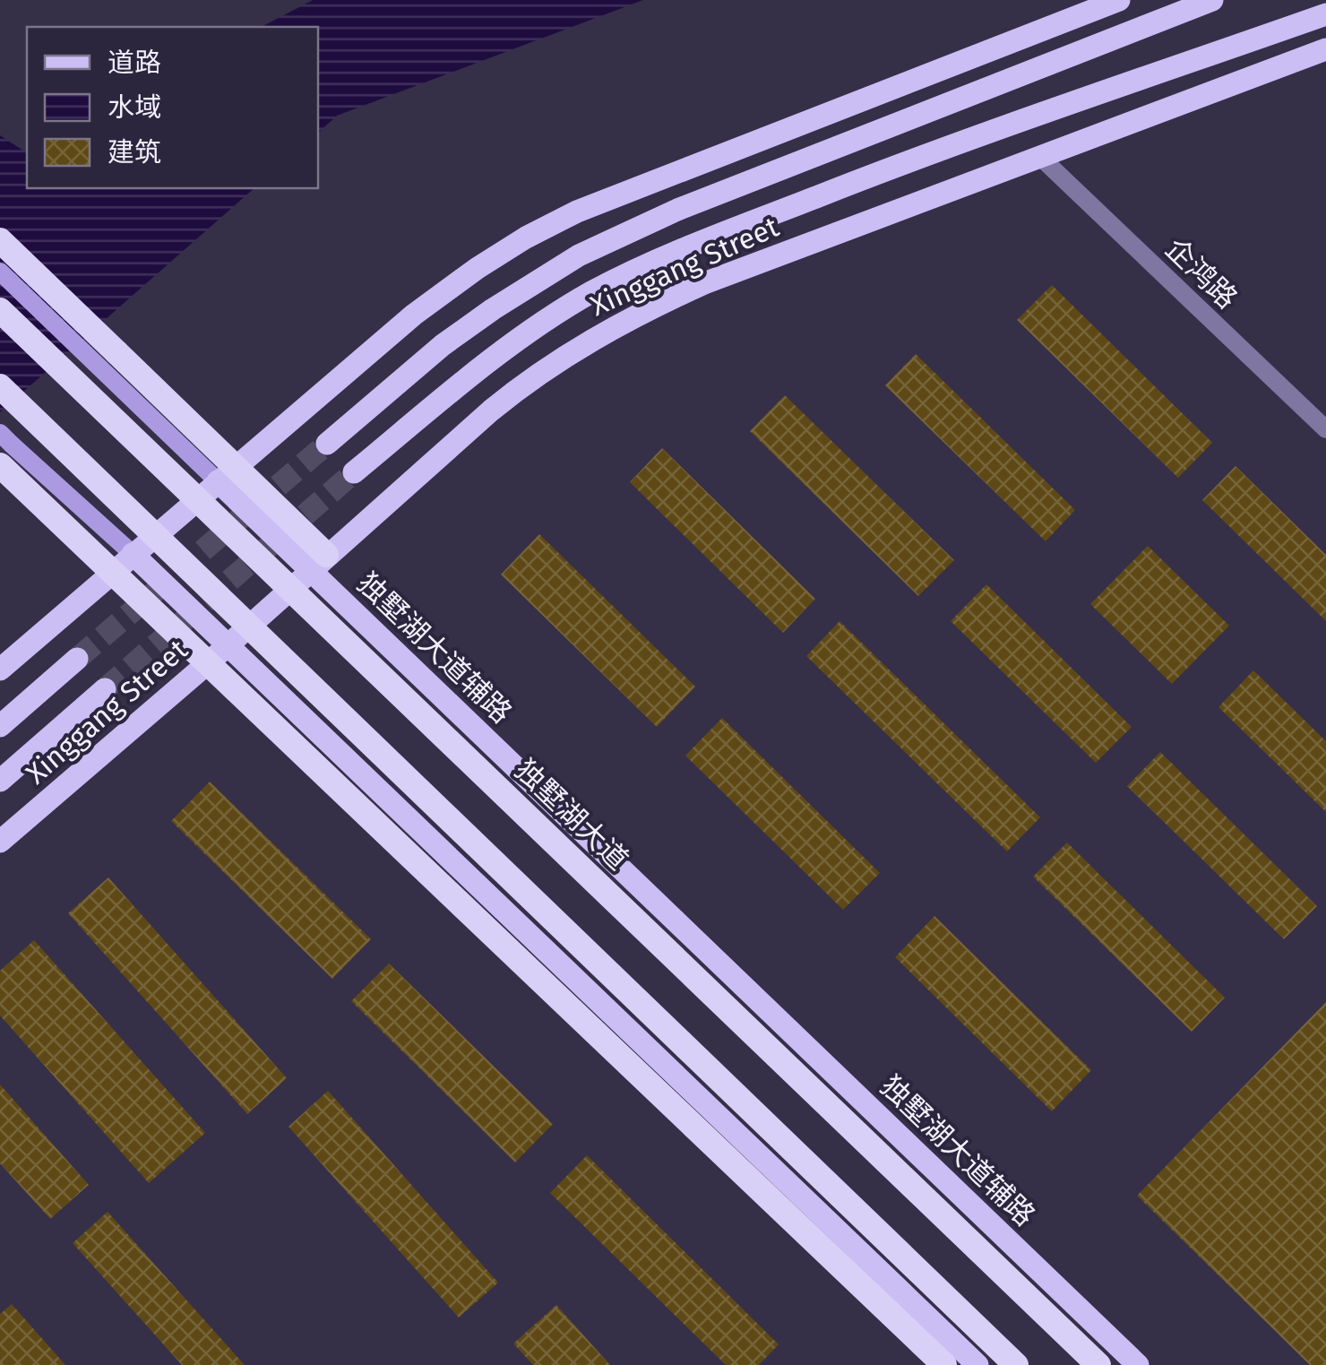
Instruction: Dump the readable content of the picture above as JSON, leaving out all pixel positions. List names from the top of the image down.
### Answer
{
  "streets": {
    "highway": ["独墅湖大道"],
    "main road": ["Xinggang Street", "独墅湖大道辅路"],
    "street": ["企鸿路"]
  },
  "crossings": [
    ["Xinggang Street", "企鸿路"],
    ["Xinggang Street", "独墅湖大道辅路"]
  ],
  "legend": ["道路", "水域", "建筑"]
}
